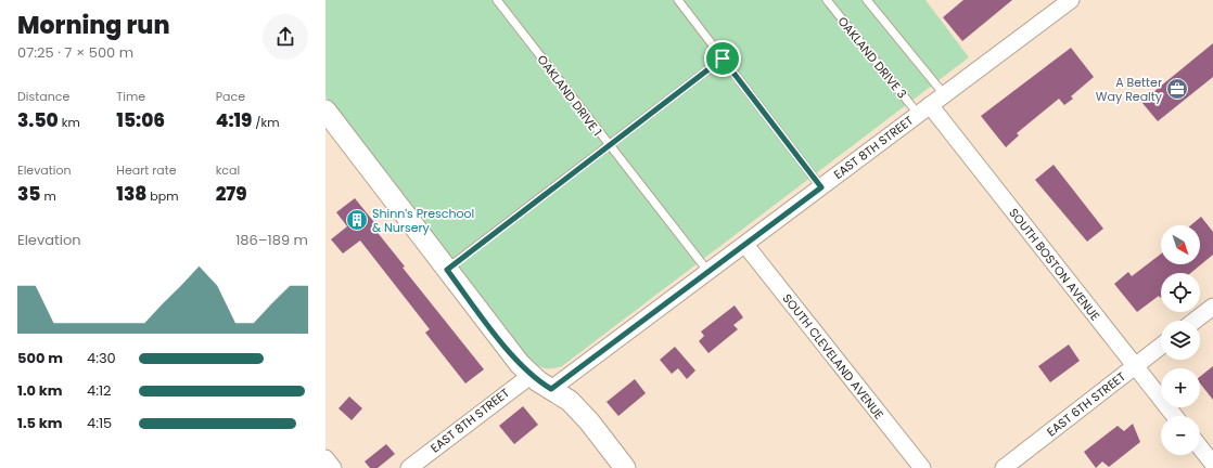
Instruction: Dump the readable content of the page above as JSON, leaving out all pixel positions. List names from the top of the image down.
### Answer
{
  "streets": {
    "street": [
      "EAST 8TH STREET",
      "SOUTH BOSTON AVENUE",
      "SOUTH CLEVELAND AVENUE",
      "EAST 6TH STREET"
    ],
    "lane": ["OAKLAND DRIVE 3", "OAKLAND DRIVE 1"]
  },
  "crossings": [
    ["OAKLAND DRIVE 3", "EAST 8TH STREET"],
    ["OAKLAND DRIVE 3", "SOUTH BOSTON AVENUE"],
    ["OAKLAND DRIVE 1", "EAST 8TH STREET"],
    ["EAST 8TH STREET", "SOUTH BOSTON AVENUE"],
    ["EAST 8TH STREET", "SOUTH CLEVELAND AVENUE"],
    ["SOUTH BOSTON AVENUE", "EAST 6TH STREET"]
  ],
  "places": {
    "office": ["A Better Way Realty"],
    "building": ["Shinn's Preschool & Nursery"]
  },
  "north": "bottom right",
  "page": {
    "heading": ["Morning run", "07:25 · 7 × 500 m"],
    "stats": [
      ["Distance", "3.50 km"],
      ["Time", "15:06"],
      ["Pace", "4:19 /km"],
      ["Elevation", "35 m"],
      ["Heart rate", "138 bpm"],
      ["kcal", "279"]
    ],
    "chart": ["Elevation", "186–189 m"],
    "map_buttons": ["+", "−"],
    "list": [
      {
        "name": "500 m",
        "note": "4:30"
      },
      {
        "name": "1.0 km",
        "note": "4:12"
      },
      {
        "name": "1.5 km",
        "note": "4:15"
      }
    ]
  }
}
